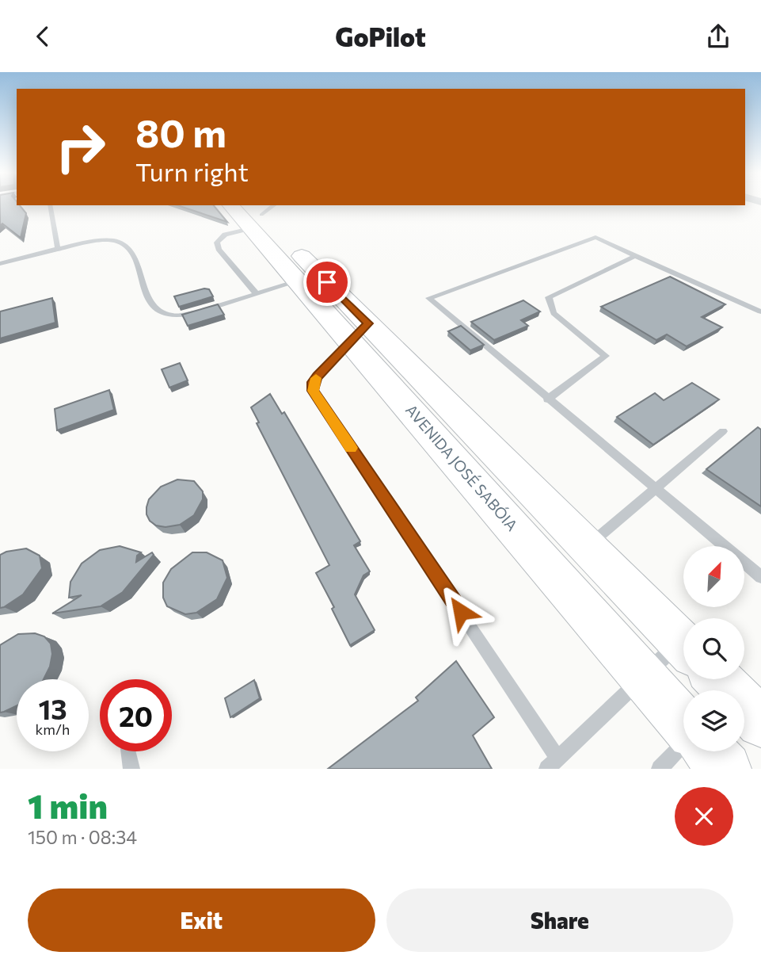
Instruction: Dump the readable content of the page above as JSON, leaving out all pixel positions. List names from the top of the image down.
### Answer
{
  "streets": {
    "main road": ["AVENIDA JOSÉ SABÓIA"]
  },
  "north": "top right",
  "page": {
    "header": "GoPilot",
    "turn": ["80 m", "Turn right"],
    "speed": "13 km/h",
    "limit": "20",
    "heading": ["1 min", "150 m · 08:34"],
    "buttons": ["Exit", "Share"]
  }
}
